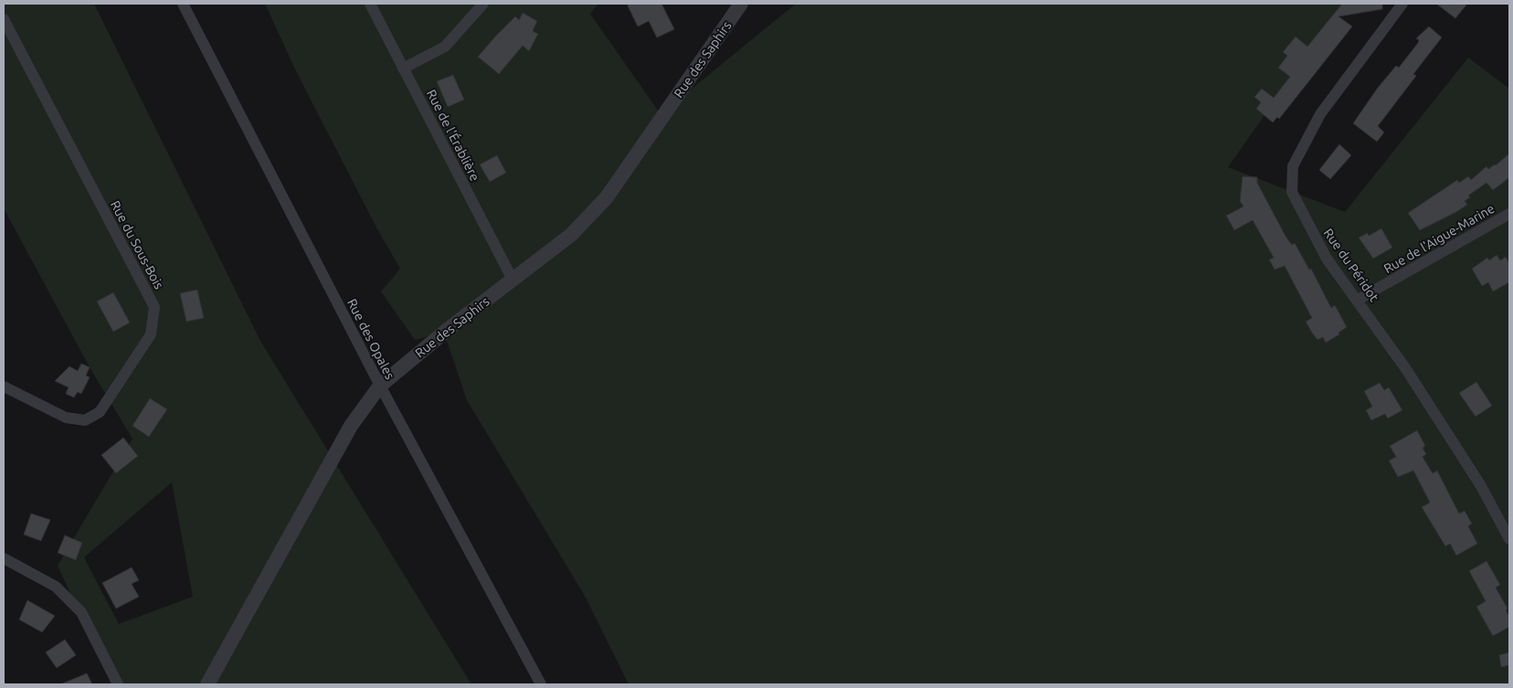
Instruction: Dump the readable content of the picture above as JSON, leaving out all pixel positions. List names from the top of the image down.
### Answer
{
  "streets": {
    "street": [
      "Rue des Saphirs",
      "Rue de l'Érablière",
      "Rue de l'Aigue-Marine",
      "Rue du Sous-Bois",
      "Rue du Péridot",
      "Rue des Opales"
    ]
  },
  "crossings": [
    ["Rue des Saphirs", "Rue de l'Érablière"],
    ["Rue des Saphirs", "Rue des Opales"],
    ["Rue de l'Aigue-Marine", "Rue du Péridot"]
  ]
}
